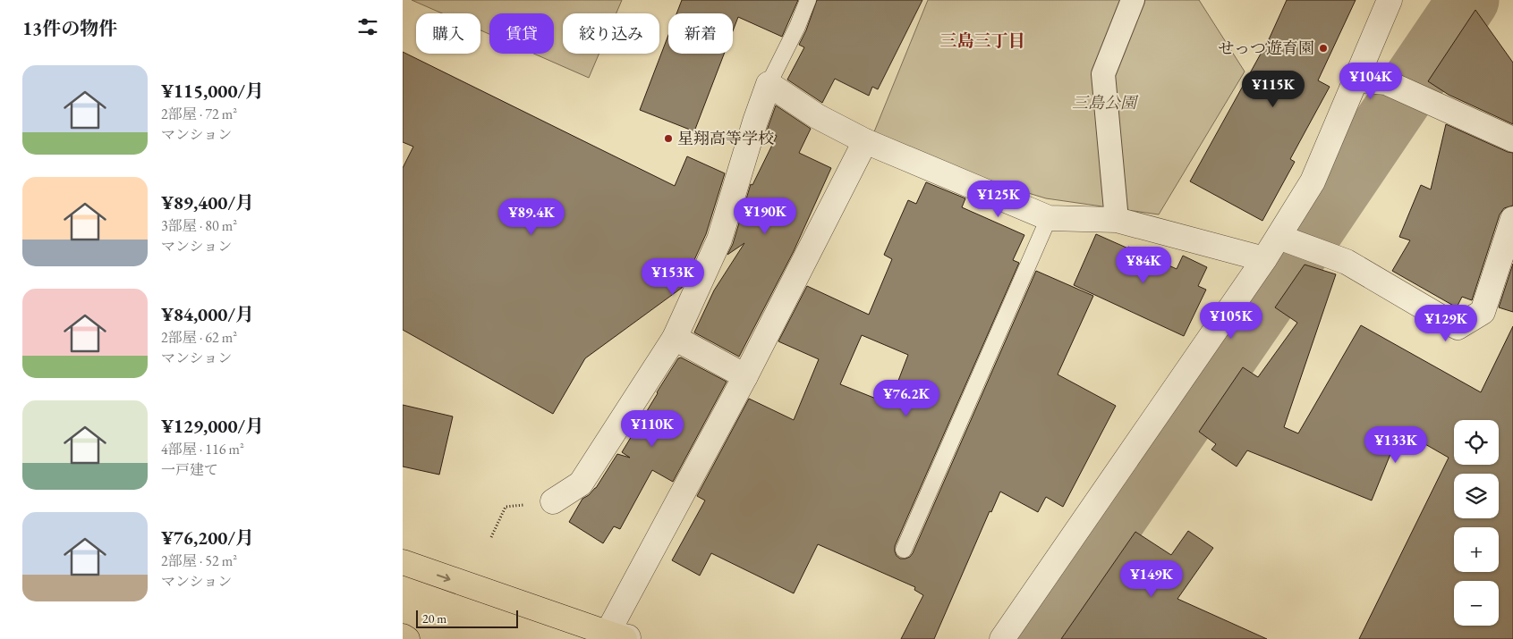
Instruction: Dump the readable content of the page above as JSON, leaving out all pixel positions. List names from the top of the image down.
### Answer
{
  "districts": ["三島三丁目"],
  "parks": ["三島公園"],
  "places": ["せっつ遊育園", "星翔高等学校"],
  "scale_bar": "20 m",
  "page": {
    "heading": "13件の物件",
    "chip": [
      "購入",
      "賃貸",
      "絞り込み",
      "新着"
    ],
    "list": [
      {
        "name": "¥115,000/月",
        "note": "2部屋 · 72 m² · マンション"
      },
      {
        "name": "¥89,400/月",
        "note": "3部屋 · 80 m² · マンション"
      },
      {
        "name": "¥84,000/月",
        "note": "2部屋 · 62 m² · マンション"
      },
      {
        "name": "¥129,000/月",
        "note": "4部屋 · 116 m² · 一戸建て"
      },
      {
        "name": "¥76,200/月",
        "note": "2部屋 · 52 m² · マンション"
      }
    ],
    "price": [
      "¥104K",
      "¥115K",
      "¥125K",
      "¥190K",
      "¥89.4K",
      "¥84K",
      "¥153K",
      "¥105K",
      "¥129K",
      "¥76.2K",
      "¥110K",
      "¥133K",
      "¥149K"
    ],
    "map_buttons": ["+", "−"],
    "scale": "20 m"
  }
}
